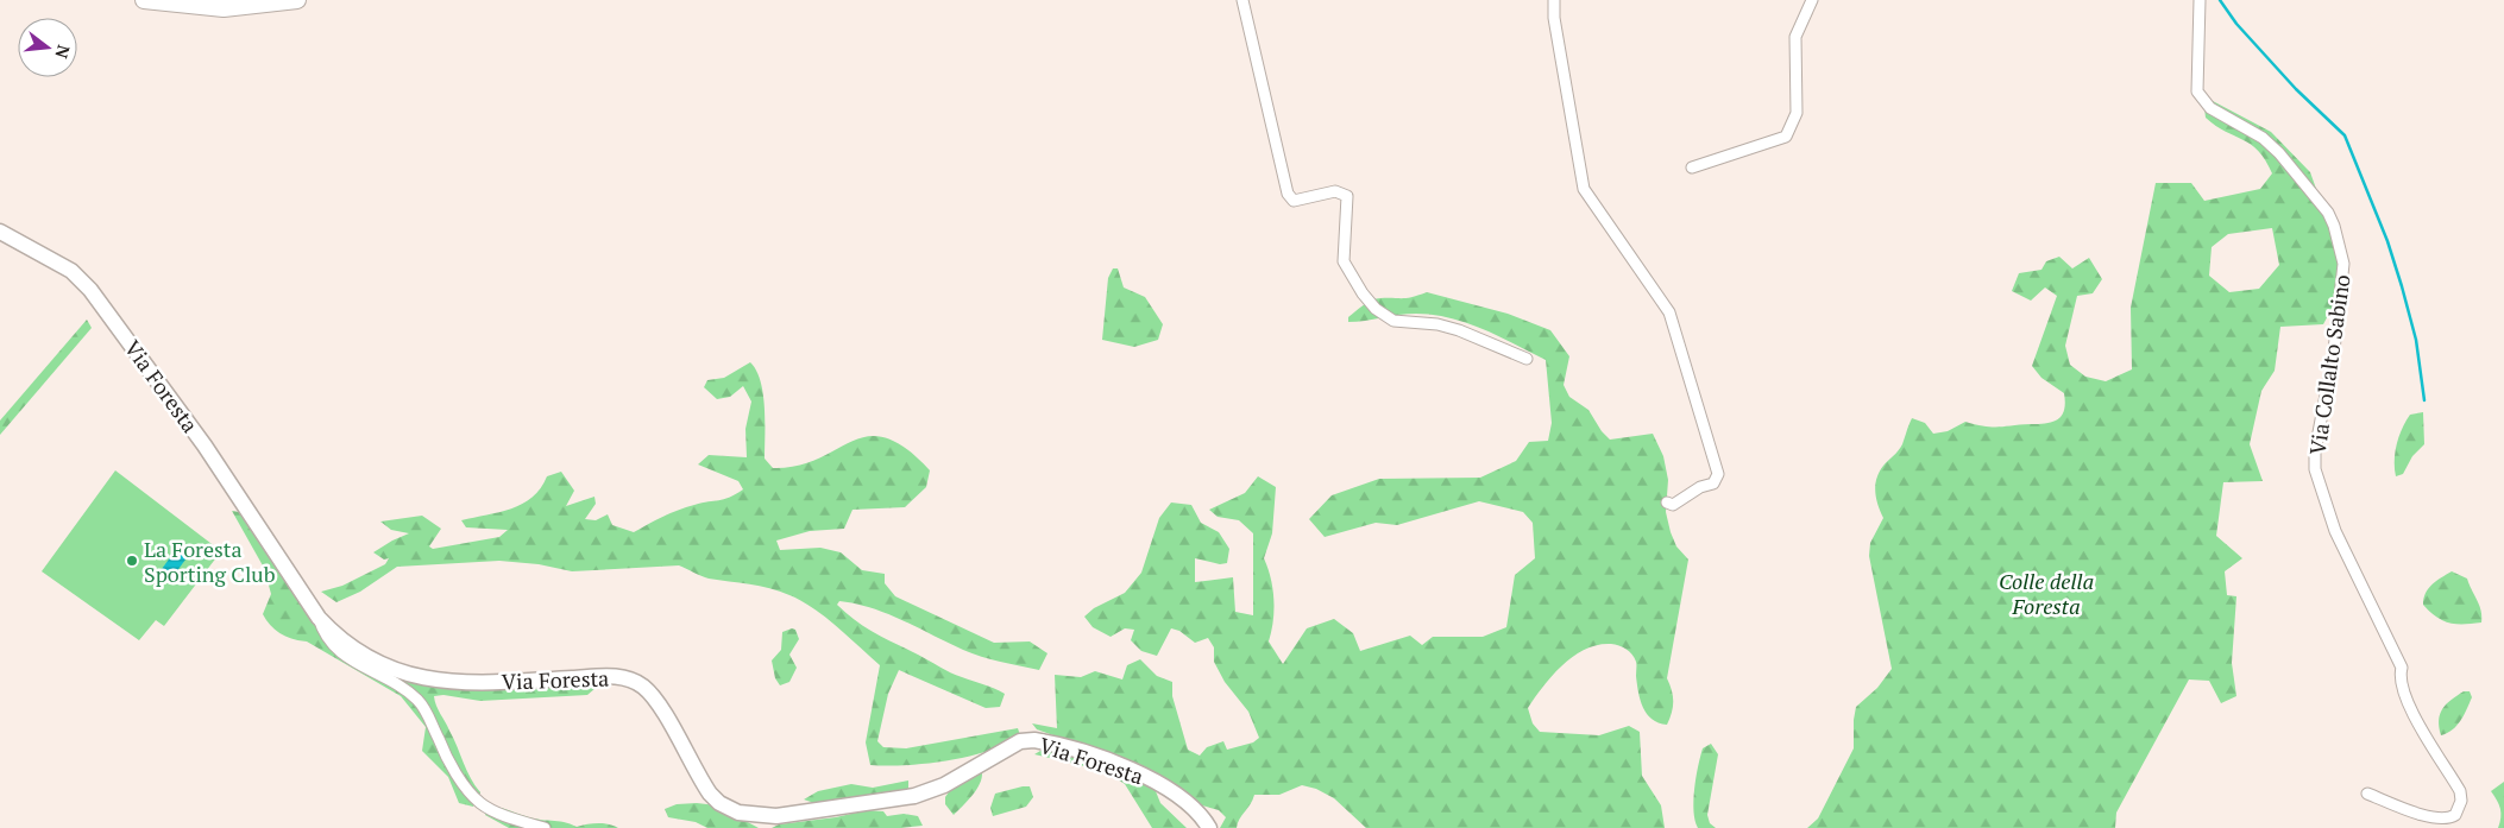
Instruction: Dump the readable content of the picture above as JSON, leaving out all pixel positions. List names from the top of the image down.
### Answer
{
  "streets": {
    "main road": ["Via Foresta"],
    "street": ["Via Collalto Sabino"]
  },
  "parks": ["Colle della Foresta"],
  "places": ["La Foresta Sporting Club"],
  "north": "right"
}
